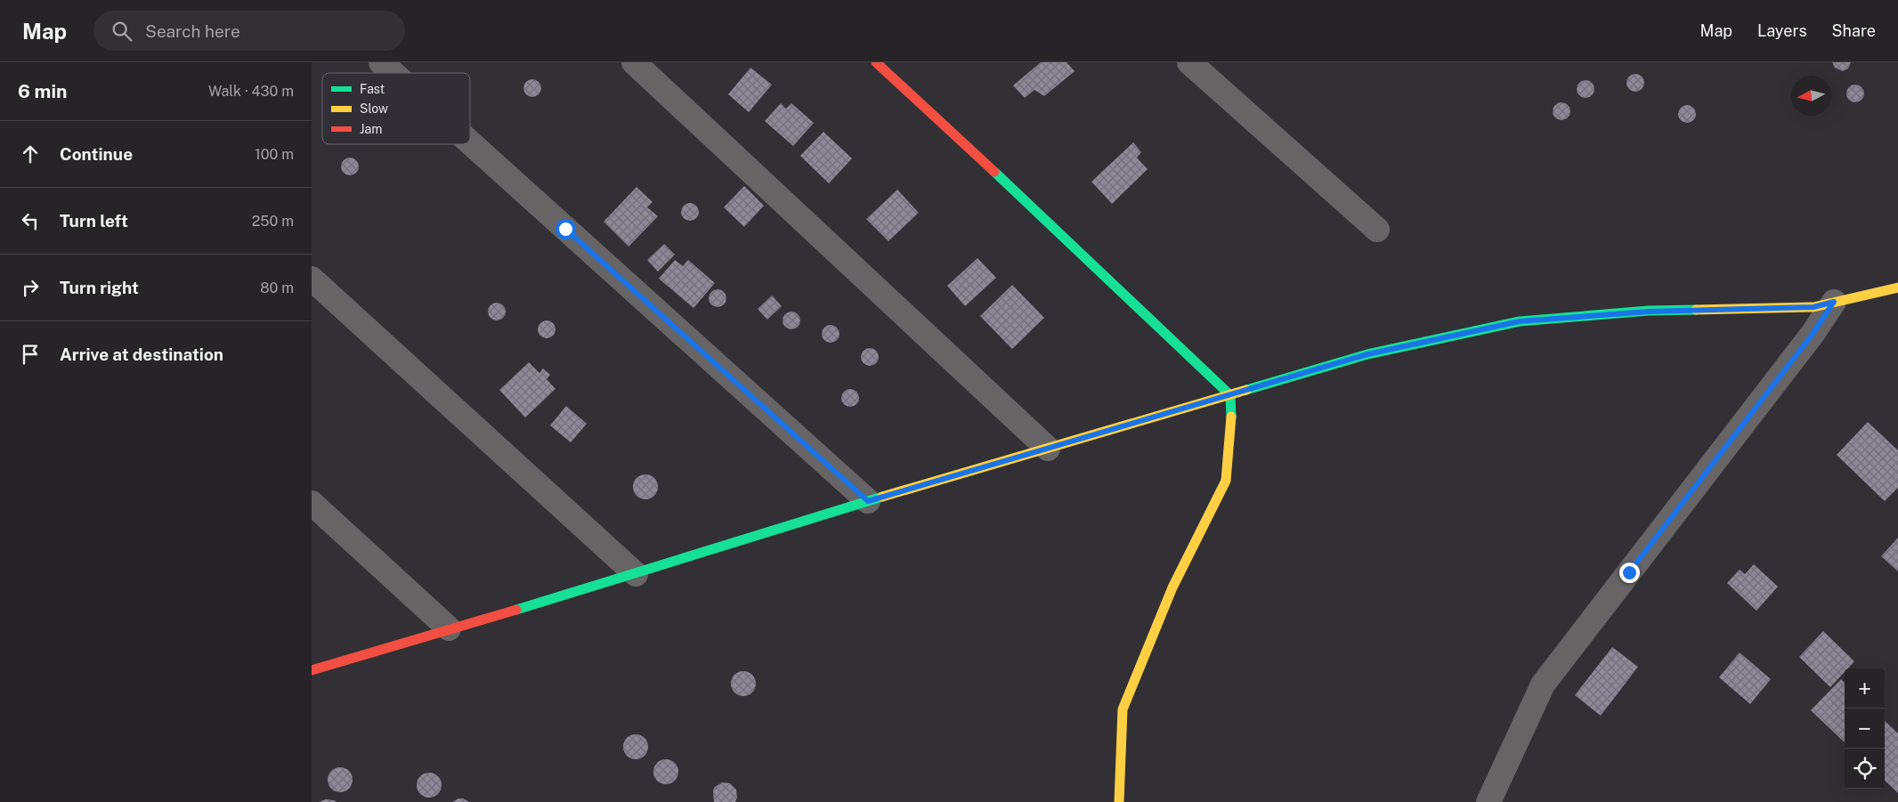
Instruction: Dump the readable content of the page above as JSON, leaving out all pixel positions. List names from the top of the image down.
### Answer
{
  "legend": ["Fast", "Slow", "Jam"],
  "north": "left",
  "page": {
    "header": "Map",
    "search": "Search here",
    "nav": ["Map", "Layers", "Share"],
    "heading": ["6 min", "Walk · 430 m"],
    "list": [
      ["Continue", "100 m"],
      ["Turn left", "250 m"],
      ["Turn right", "80 m"],
      "Arrive at destination"
    ],
    "map_buttons": ["+", "−"]
  }
}
